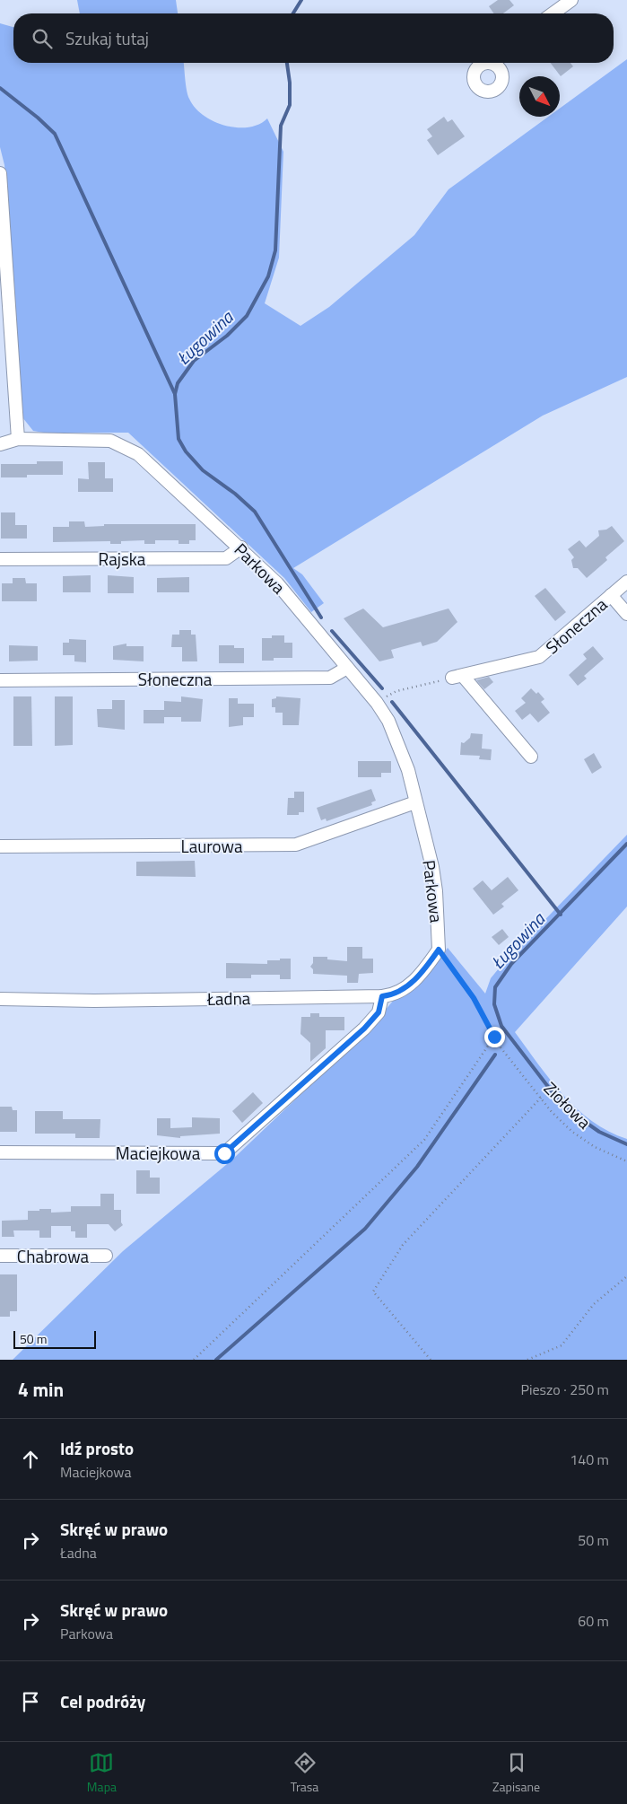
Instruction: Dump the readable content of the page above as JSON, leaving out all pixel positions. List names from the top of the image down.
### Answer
{
  "streets": {
    "street": [
      "Rajska",
      "Parkowa",
      "Słoneczna",
      "Laurowa",
      "Ładna",
      "Maciejkowa",
      "Chabrowa"
    ],
    "path": ["Ziołowa"]
  },
  "crossings": [
    ["Rajska", "Parkowa"],
    ["Parkowa", "Słoneczna"],
    ["Parkowa", "Laurowa"],
    ["Parkowa", "Ładna"],
    ["Ładna", "Maciejkowa"]
  ],
  "water": ["Ługowina"],
  "scale_bar": "50 m",
  "north": "bottom right",
  "page": {
    "search": "Szukaj tutaj",
    "scale": "50 m",
    "heading": ["4 min", "Pieszo · 250 m"],
    "list": [
      ["Idź prosto", "Maciejkowa", "140 m"],
      ["Skręć w prawo", "Ładna", "50 m"],
      ["Skręć w prawo", "Parkowa", "60 m"],
      "Cel podróży"
    ],
    "nav": ["Mapa", "Trasa", "Zapisane"]
  }
}
